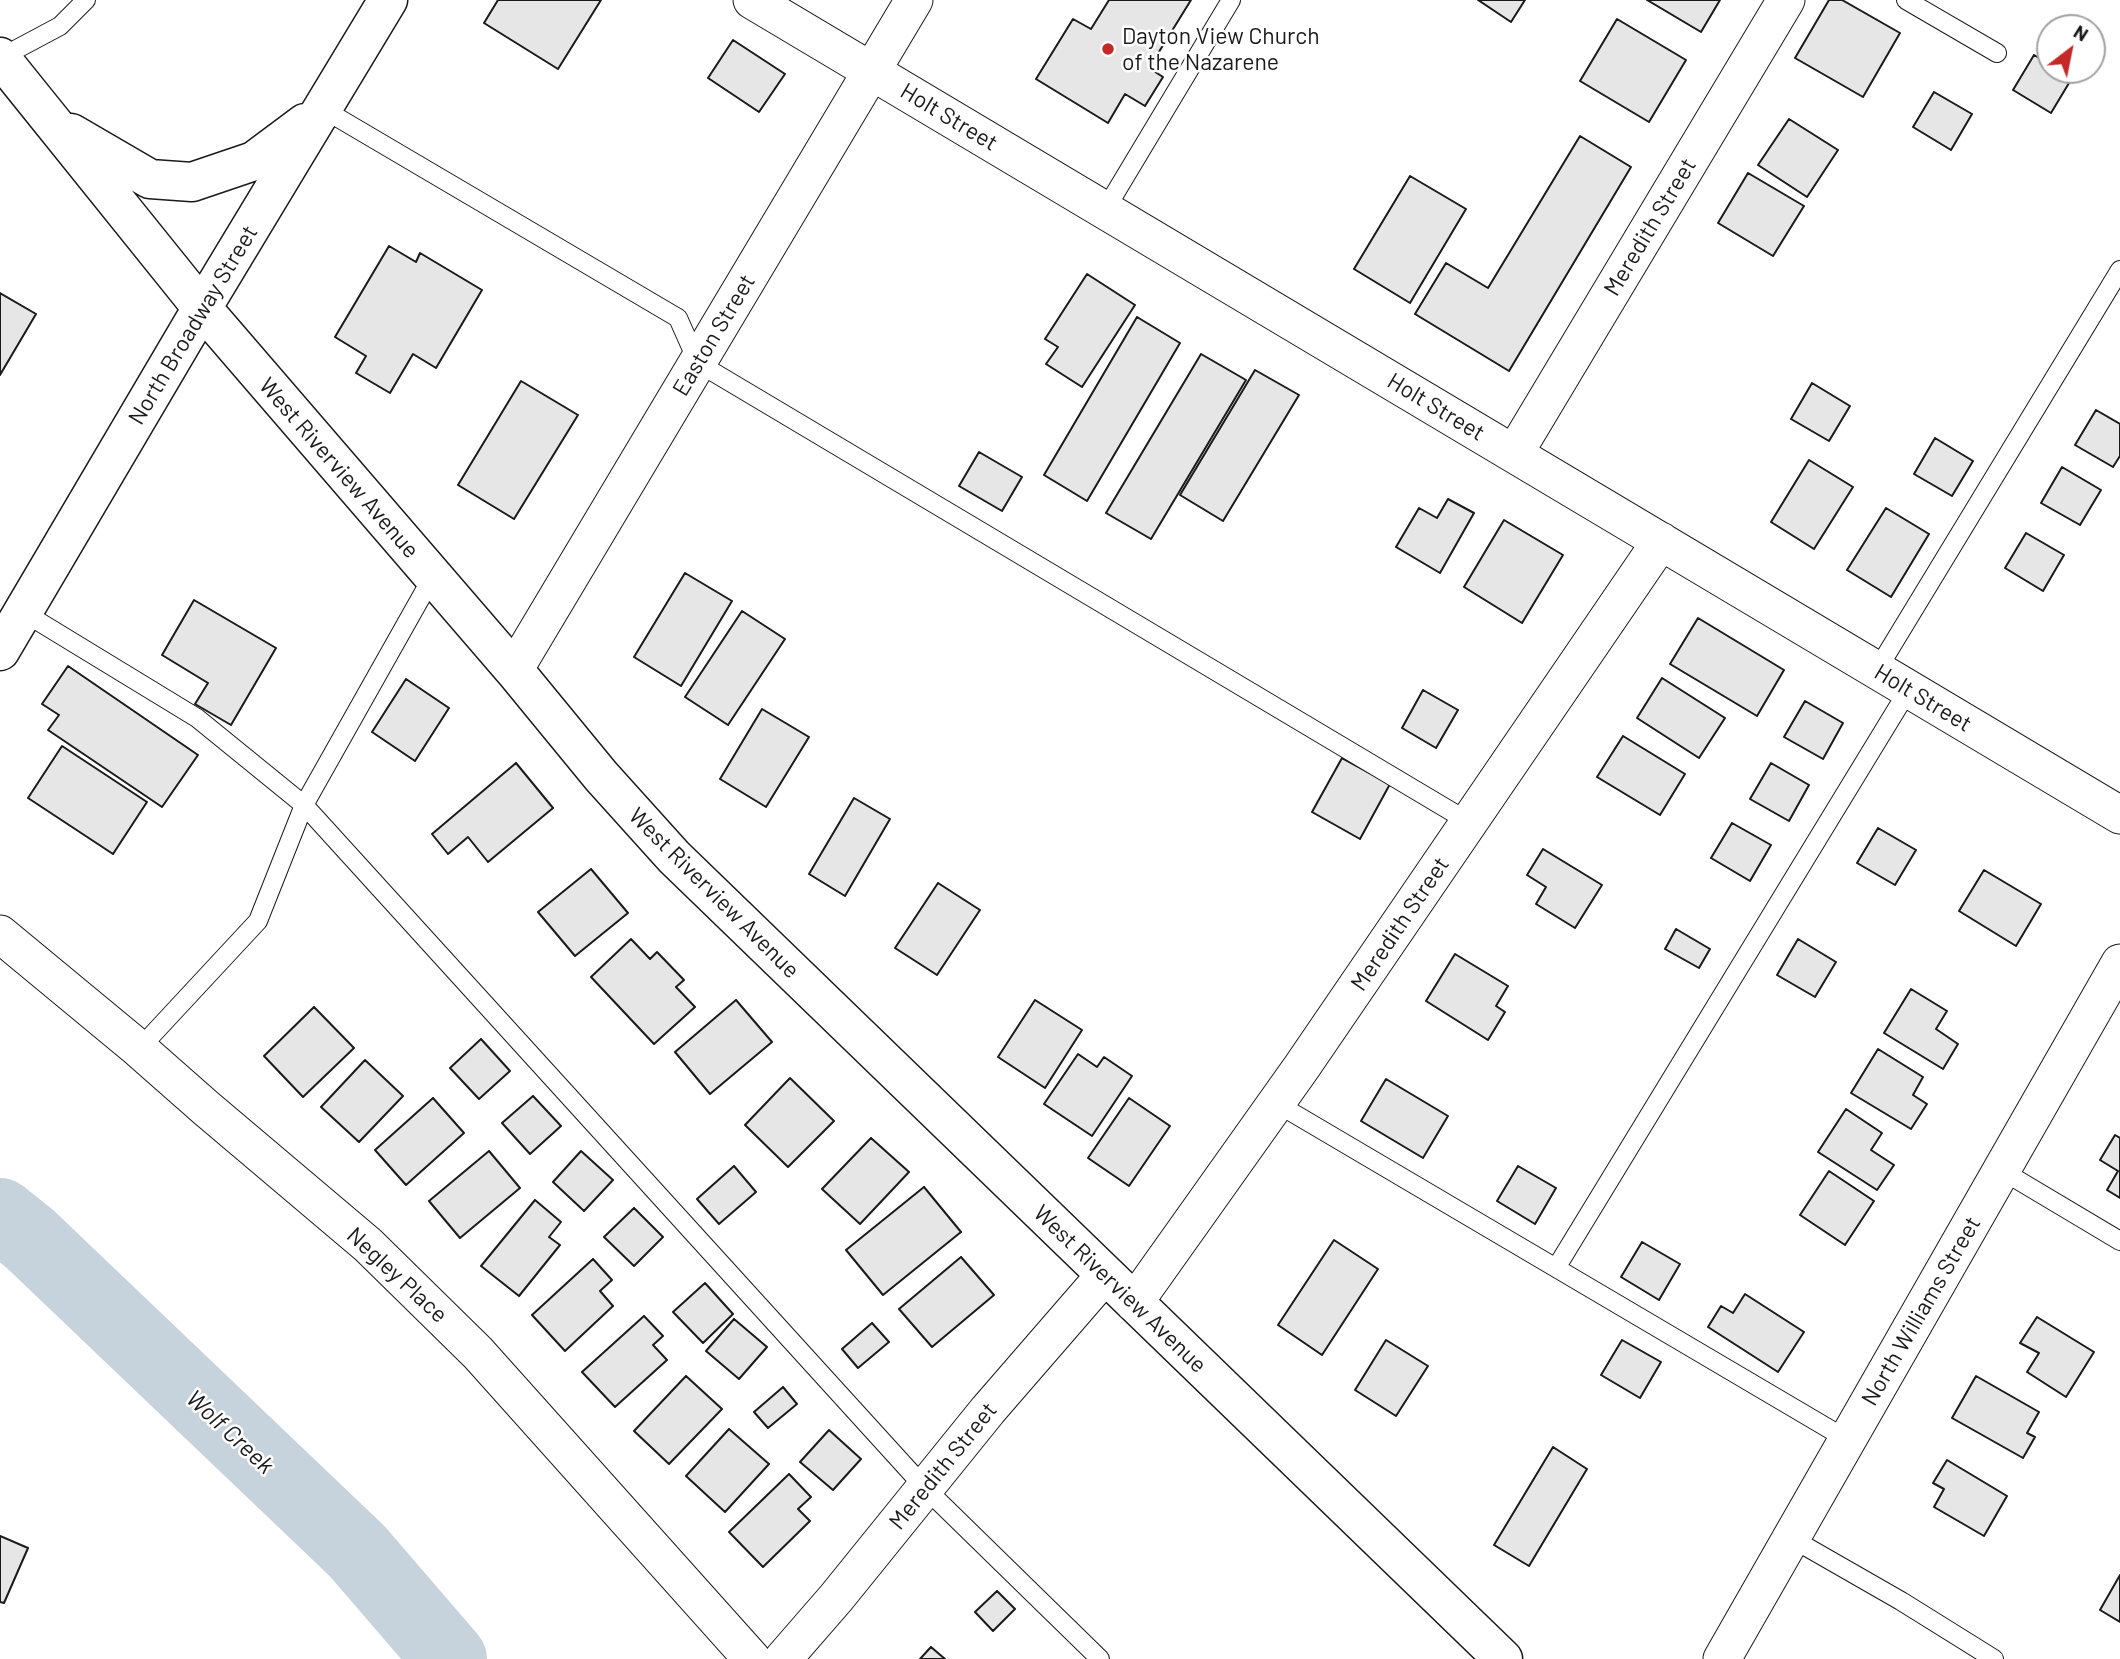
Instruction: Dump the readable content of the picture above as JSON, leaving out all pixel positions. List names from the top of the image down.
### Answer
{
  "streets": {
    "street": [
      "Holt Street",
      "Meredith Street",
      "North Broadway Street",
      "Easton Street",
      "West Riverview Avenue",
      "Negley Place",
      "North Williams Street"
    ]
  },
  "crossings": [
    ["Holt Street", "Meredith Street"],
    ["Holt Street", "Easton Street"],
    ["Meredith Street", "West Riverview Avenue"],
    ["North Broadway Street", "West Riverview Avenue"],
    ["Easton Street", "West Riverview Avenue"]
  ],
  "water": ["Wolf Creek"],
  "places": ["Dayton View Church of the Nazarene"],
  "north": "top right"
}
